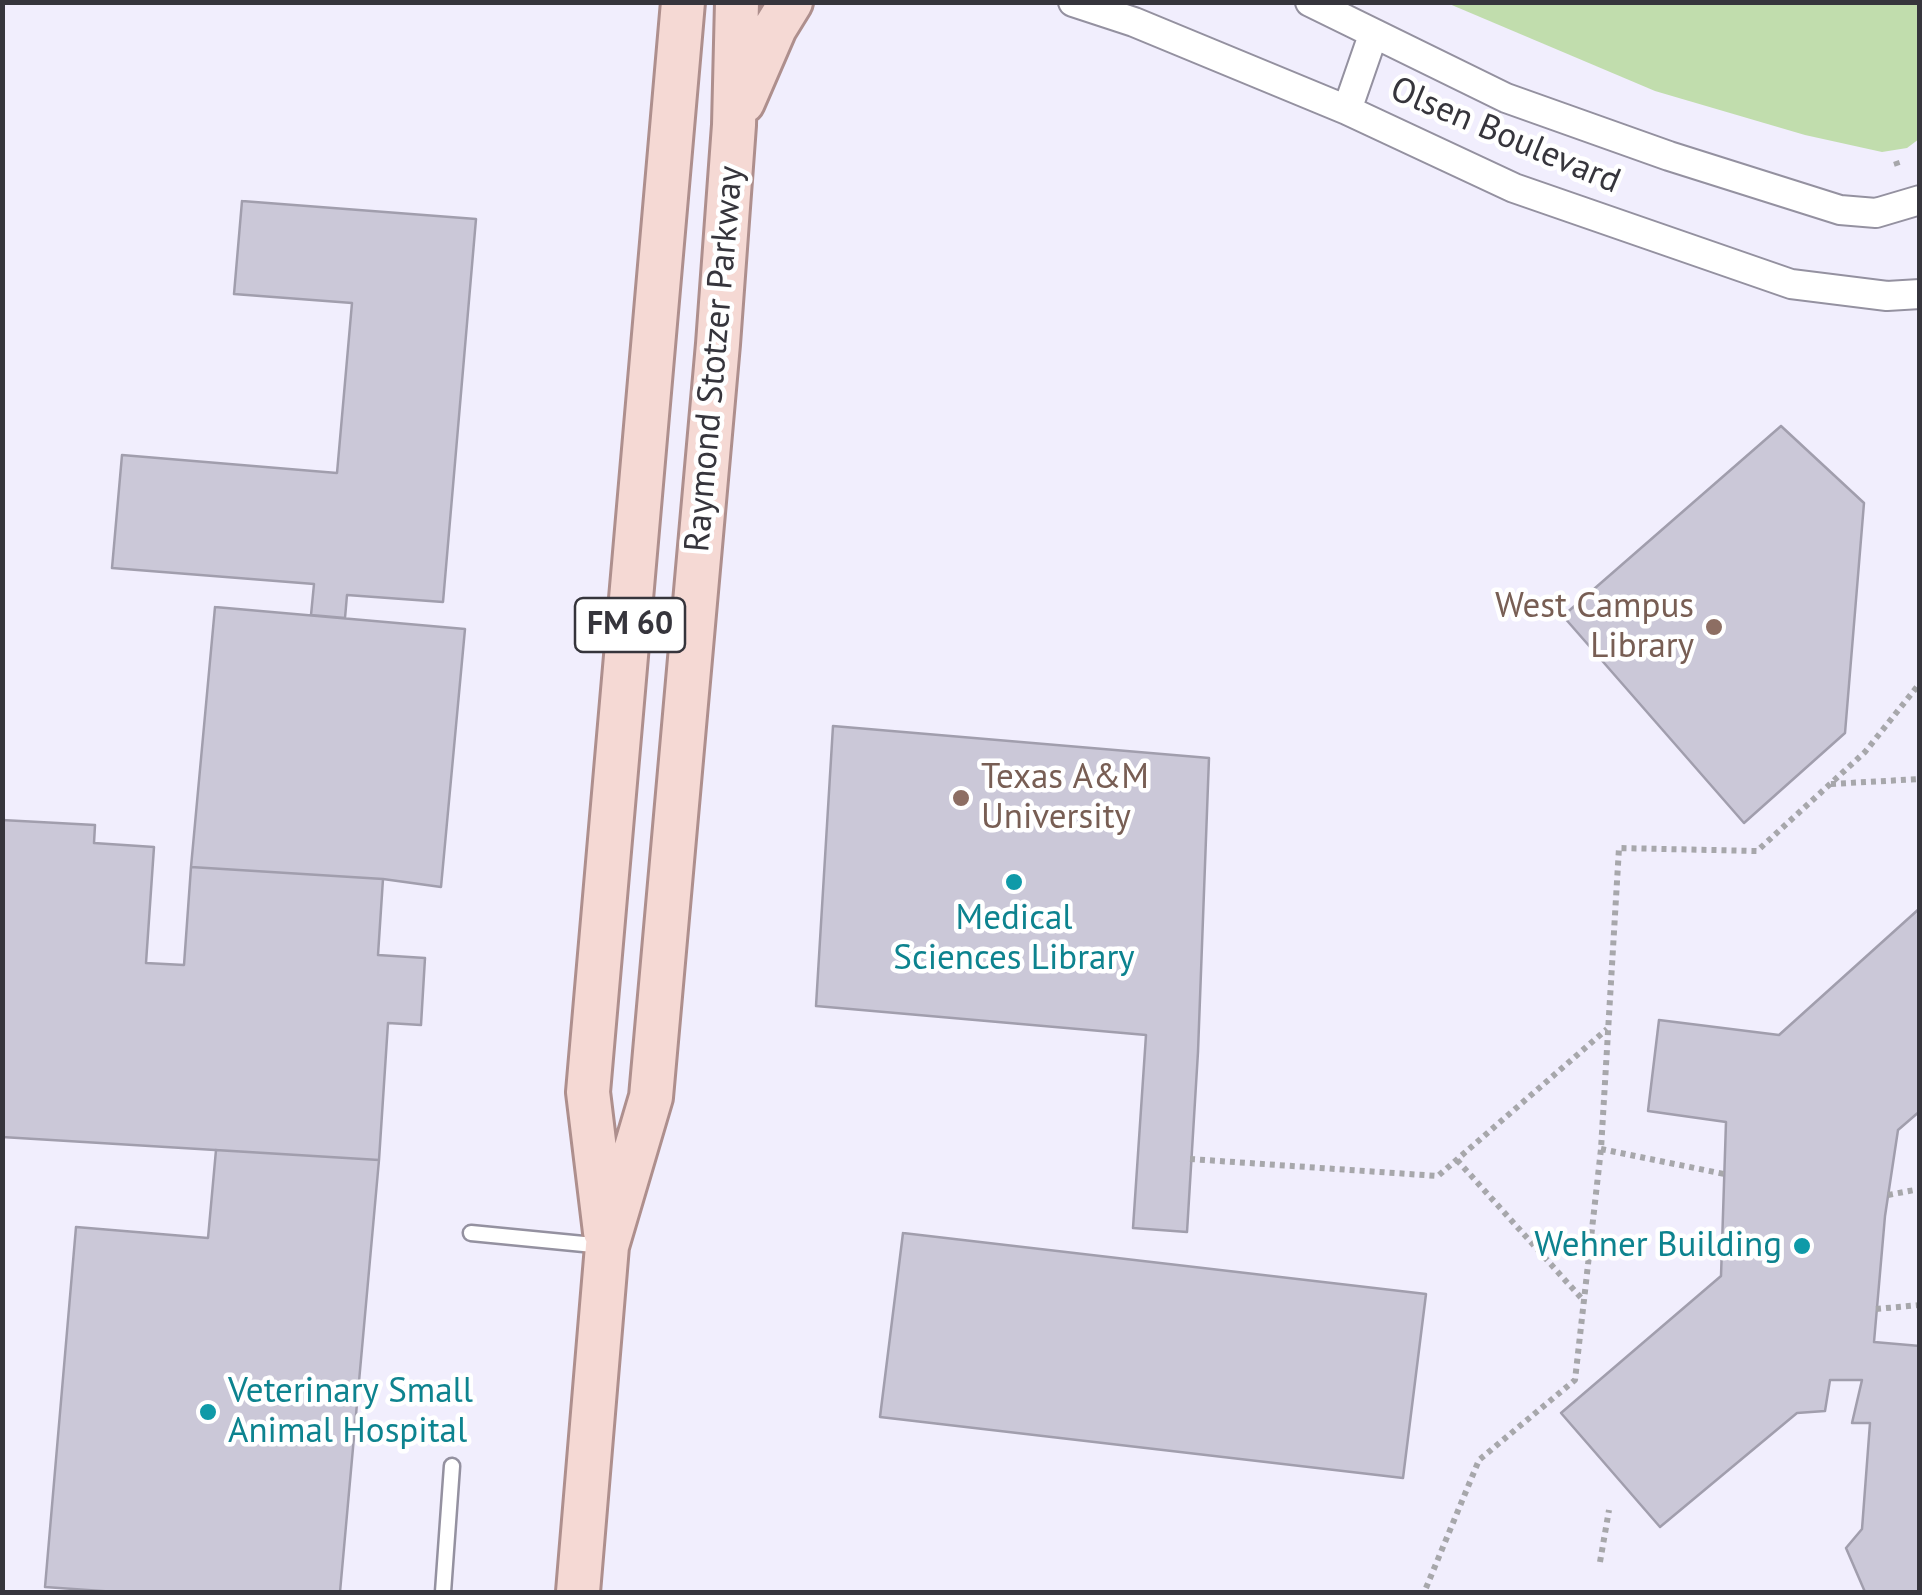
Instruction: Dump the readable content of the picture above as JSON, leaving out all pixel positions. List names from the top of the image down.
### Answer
{
  "streets": {
    "main road": ["Raymond Stotzer Parkway", "FM 60"],
    "street": ["Olsen Boulevard"]
  },
  "places": [
    "West Campus Library",
    "Texas A&M University",
    "Medical Sciences Library",
    "Wehner Building",
    "Veterinary Small Animal Hospital"
  ]
}
